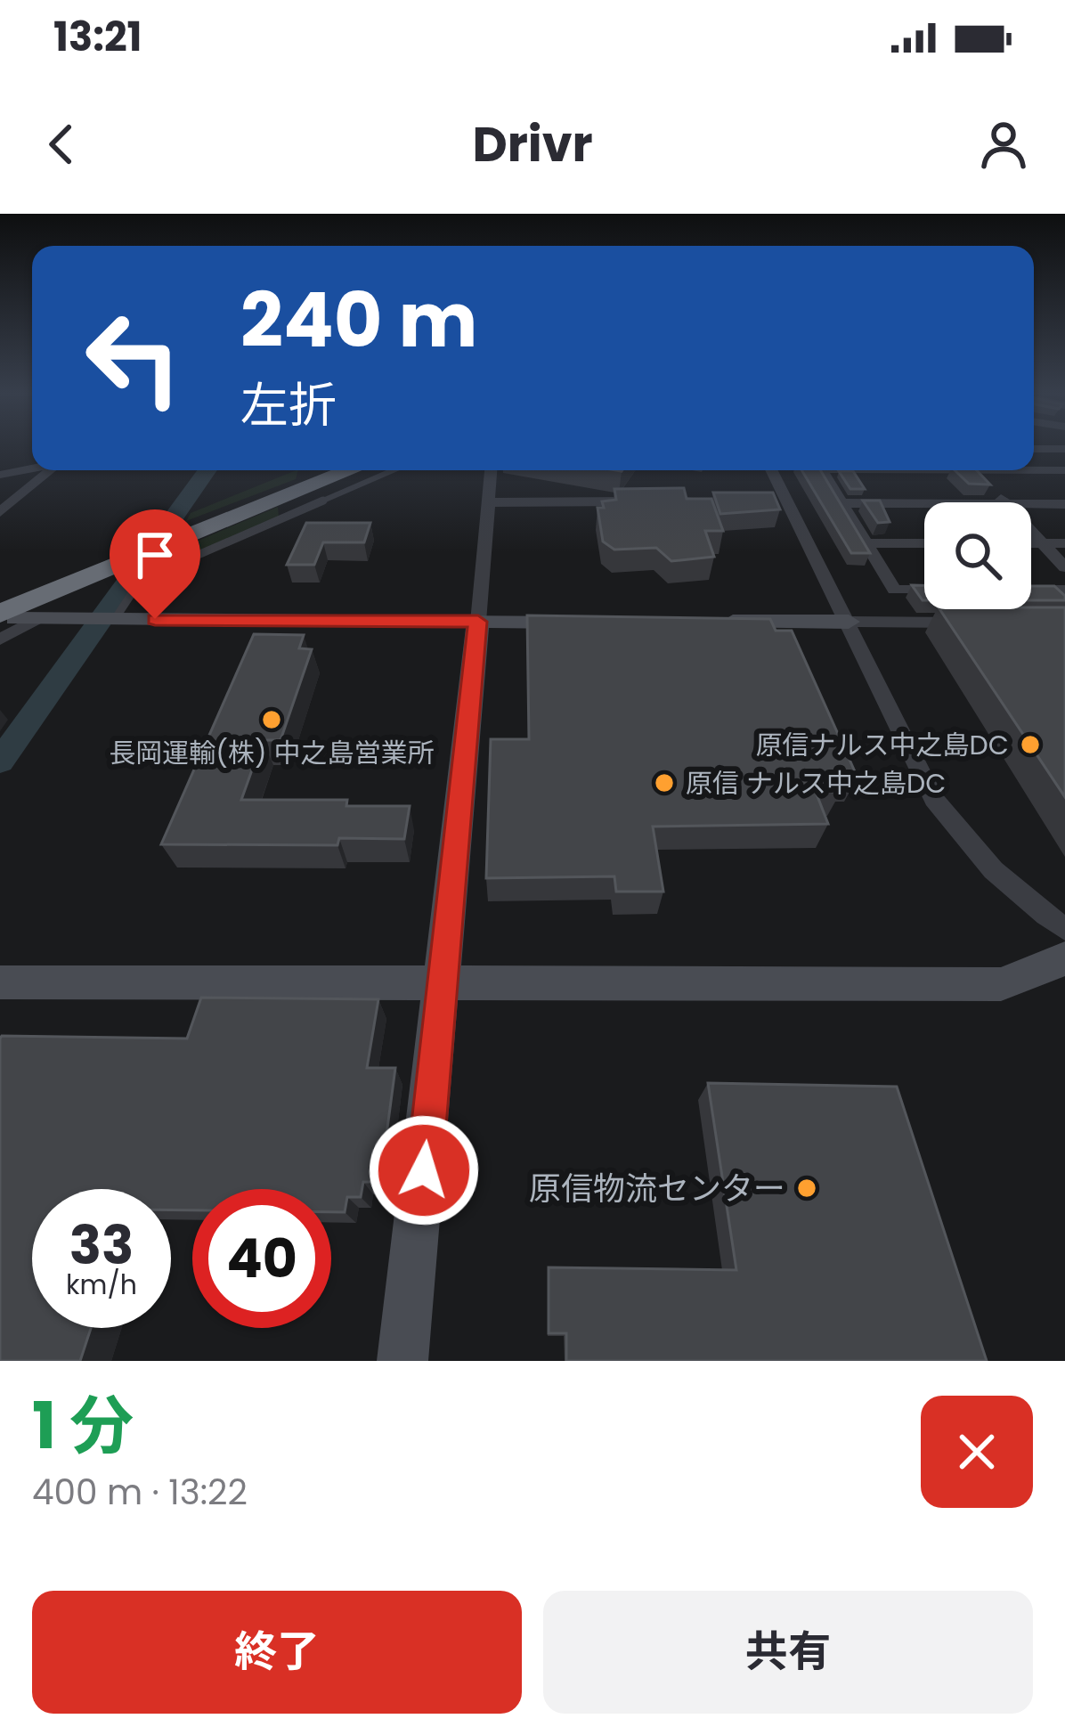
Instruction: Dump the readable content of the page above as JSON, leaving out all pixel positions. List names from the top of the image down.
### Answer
{
  "places": [
    "長岡運輸(株) 中之島営業所",
    "原信ナルス中之島DC",
    "原信 ナルス中之島DC",
    "原信物流センター"
  ],
  "page": {
    "status": "13:21",
    "header": "Drivr",
    "turn": ["240 m", "左折"],
    "speed": "33 km/h",
    "limit": "40",
    "heading": ["1 分", "400 m · 13:22"],
    "buttons": ["終了", "共有"]
  }
}
